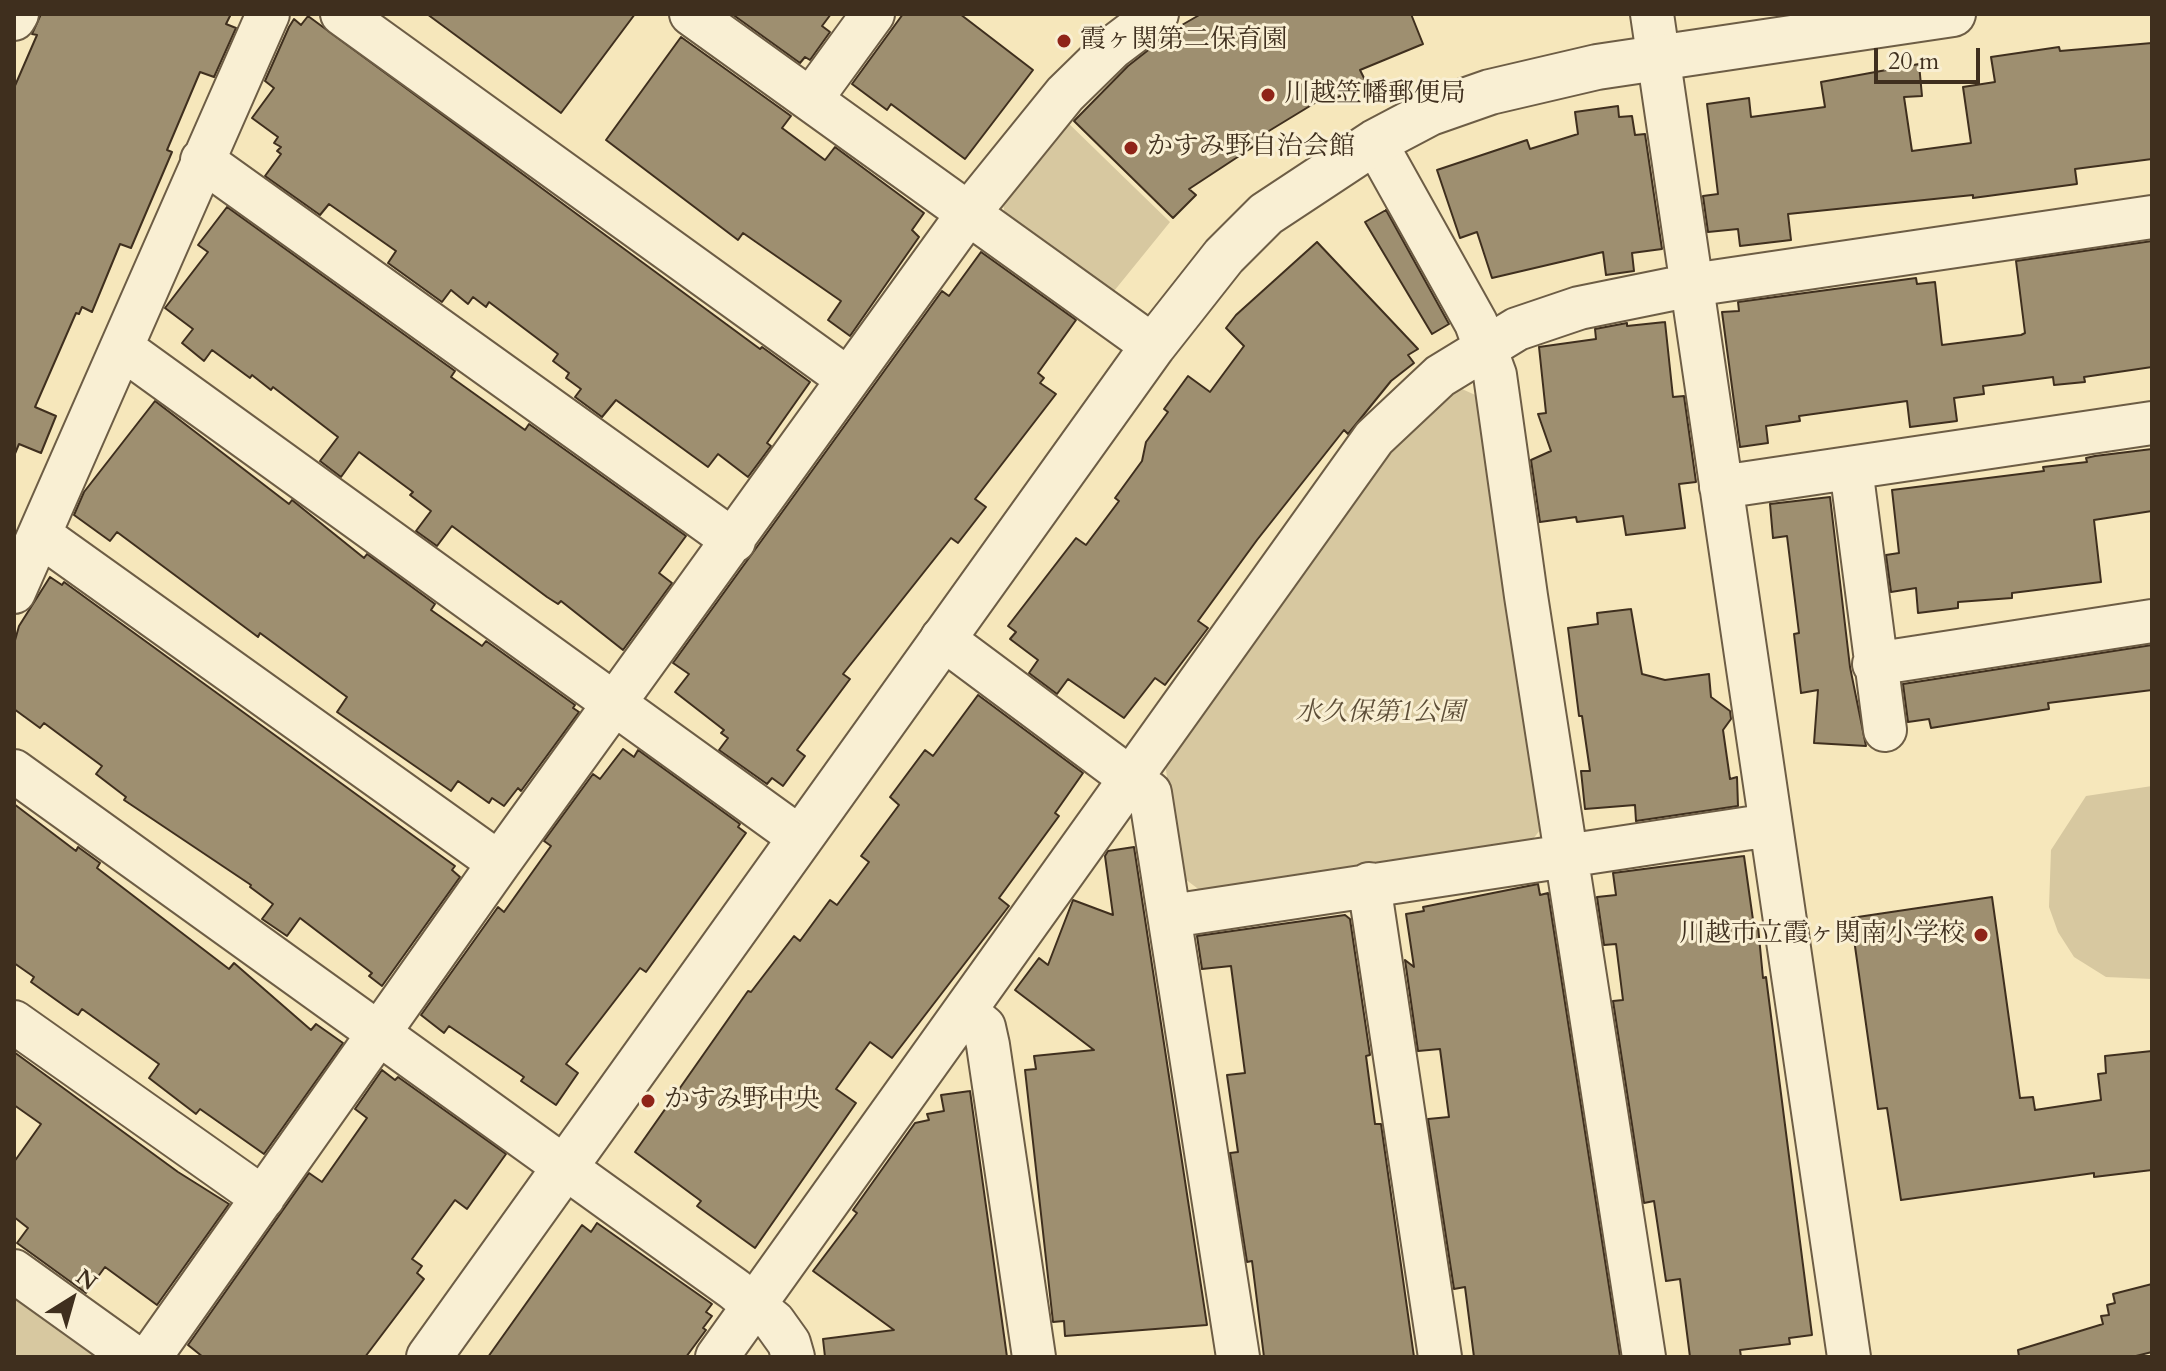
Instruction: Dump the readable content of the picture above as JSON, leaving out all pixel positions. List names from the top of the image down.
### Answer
{
  "parks": ["水久保第1公園"],
  "places": [
    "霞ヶ関第二保育園",
    "川越笠幡郵便局",
    "かすみ野自治会館",
    "川越市立霞ヶ関南小学校",
    "かすみ野中央"
  ],
  "scale_bar": "20 m",
  "north": "top right"
}
